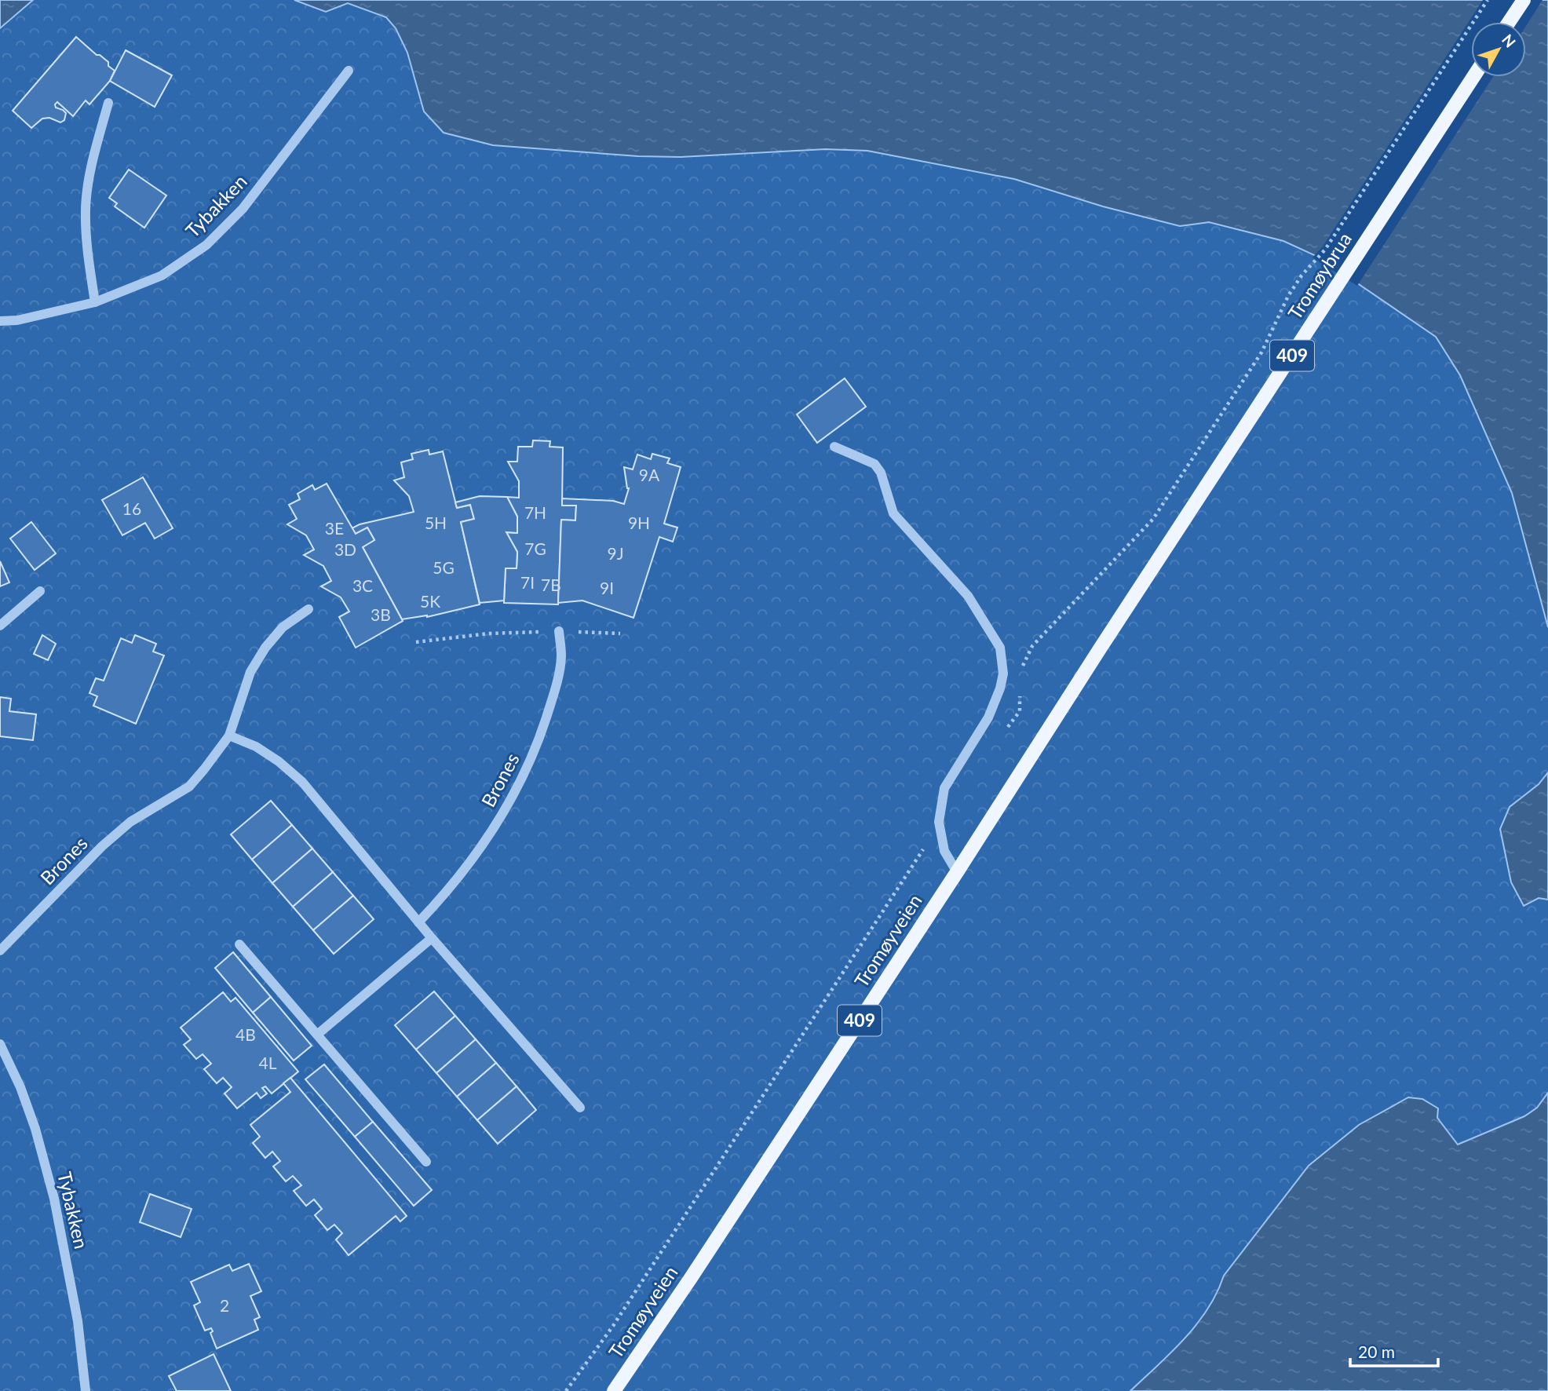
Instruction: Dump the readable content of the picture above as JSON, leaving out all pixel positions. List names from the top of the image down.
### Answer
{
  "streets": {
    "main road": ["Tromøybrua", "409", "Tromøyveien"],
    "street": ["Tybakken", "Brones"]
  },
  "crossings": [
    ["Tromøybrua", "Tromøyveien"]
  ],
  "house_numbers": [
    "9A",
    "16",
    "7H",
    "5H",
    "9H",
    "3E",
    "7G",
    "3D",
    "9J",
    "5G",
    "7I",
    "7B",
    "3C",
    "9I",
    "5K",
    "3B",
    "4B",
    "4L",
    "2"
  ],
  "scale_bar": "20 m",
  "north": "top right"
}
